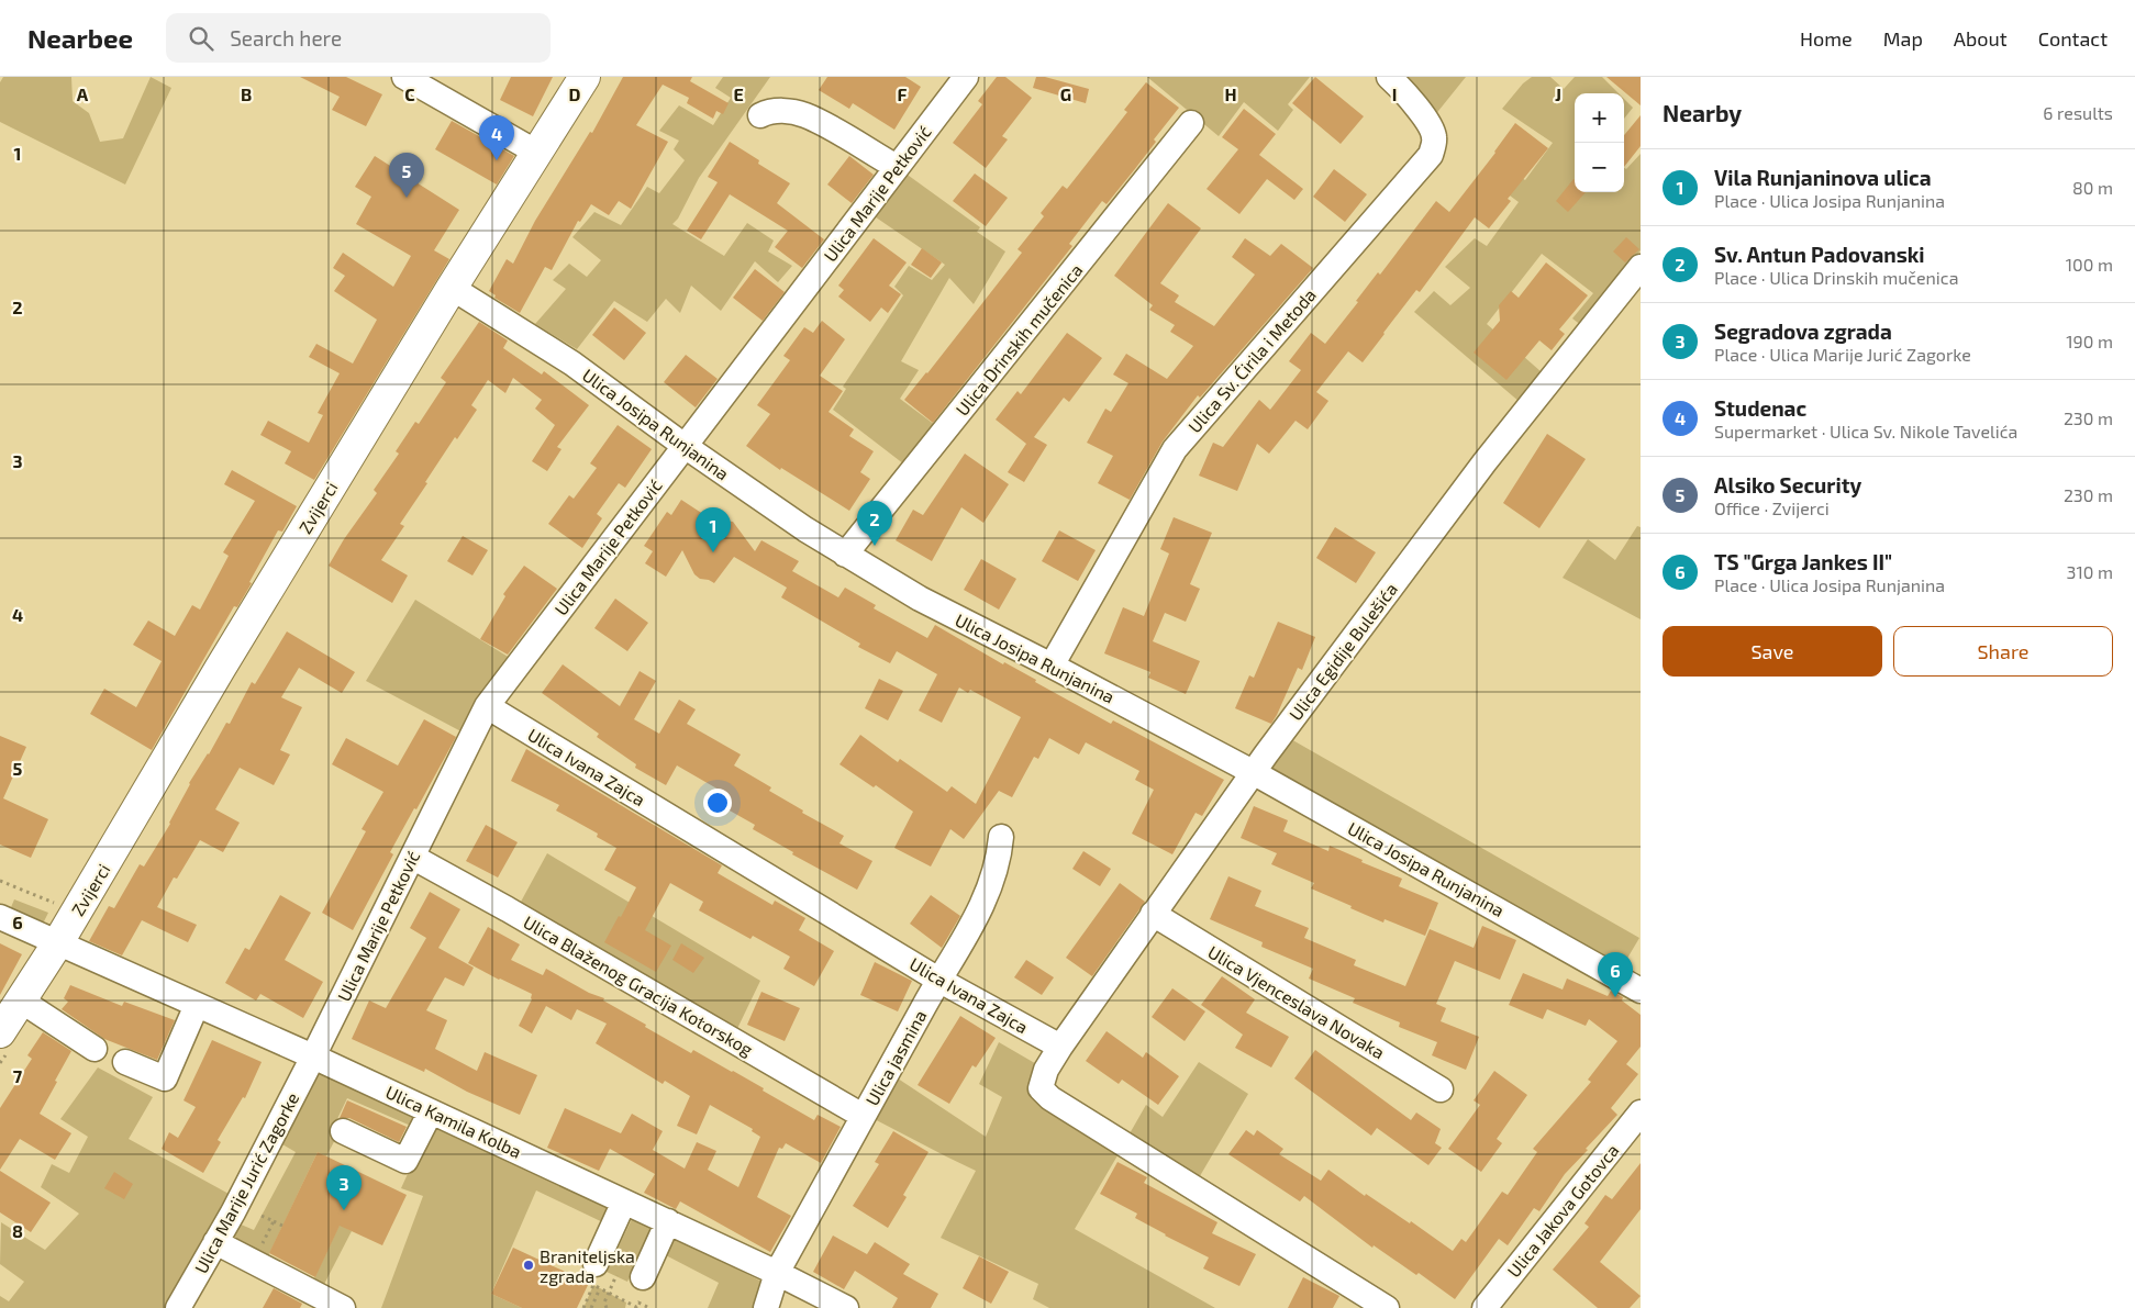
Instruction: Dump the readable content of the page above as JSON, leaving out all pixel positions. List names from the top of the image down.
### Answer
{
  "streets": {
    "main road": ["Zvijerci"],
    "street": [
      "Ulica Marije Petković",
      "Ulica Drinskih mučenica",
      "Ulica Sv. Ćirila i Metoda",
      "Ulica Josipa Runjanina",
      "Ulica Egidije Bulešića",
      "Ulica Ivana Zajca",
      "Ulica Blaženog Gracija Kotorskog",
      "Ulica Vjenceslava Novaka",
      "Ulica jasmina",
      "Ulica Kamila Kolba",
      "Ulica Marije Jurić Zagorke",
      "Ulica Jakova Gotovca"
    ]
  },
  "crossings": [
    ["Ulica Marije Petković", "Ulica Josipa Runjanina"],
    ["Ulica Marije Petković", "Ulica Ivana Zajca"],
    ["Ulica Marije Petković", "Ulica Blaženog Gracija Kotorskog"],
    ["Ulica Marije Petković", "Ulica Kamila Kolba"],
    ["Ulica Marije Petković", "Ulica Marije Jurić Zagorke"],
    ["Ulica Drinskih mučenica", "Ulica Josipa Runjanina"],
    ["Ulica Sv. Ćirila i Metoda", "Ulica Josipa Runjanina"],
    ["Ulica Josipa Runjanina", "Zvijerci"],
    ["Ulica Josipa Runjanina", "Ulica Egidije Bulešića"],
    ["Zvijerci", "Ulica Kamila Kolba"],
    ["Ulica Egidije Bulešića", "Ulica Ivana Zajca"],
    ["Ulica Egidije Bulešića", "Ulica Vjenceslava Novaka"],
    ["Ulica Ivana Zajca", "Ulica jasmina"],
    ["Ulica Blaženog Gracija Kotorskog", "Ulica jasmina"],
    ["Ulica jasmina", "Ulica Kamila Kolba"],
    ["Ulica Kamila Kolba", "Ulica Marije Jurić Zagorke"]
  ],
  "places": ["Braniteljska zgrada"],
  "page": {
    "header": "Nearbee",
    "search": "Search here",
    "nav": [
      "Home",
      "Map",
      "About",
      "Contact"
    ],
    "heading": ["Nearby", "6 results"],
    "map_buttons": ["+", "−"],
    "pins": [
      "4",
      "5",
      "2",
      "1",
      "6",
      "3"
    ],
    "list": [
      {
        "mark": "1",
        "name": "Vila Runjaninova ulica",
        "note": "Place · Ulica Josipa Runjanina",
        "value": "80 m"
      },
      {
        "mark": "2",
        "name": "Sv. Antun Padovanski",
        "note": "Place · Ulica Drinskih mučenica",
        "value": "100 m"
      },
      {
        "mark": "3",
        "name": "Segradova zgrada",
        "note": "Place · Ulica Marije Jurić Zagorke",
        "value": "190 m"
      },
      {
        "mark": "4",
        "name": "Studenac",
        "note": "Supermarket · Ulica Sv. Nikole Tavelića",
        "value": "230 m"
      },
      {
        "mark": "5",
        "name": "Alsiko Security",
        "note": "Office · Zvijerci",
        "value": "230 m"
      },
      {
        "mark": "6",
        "name": "TS \"Grga Jankes II\"",
        "note": "Place · Ulica Josipa Runjanina",
        "value": "310 m"
      }
    ],
    "buttons": ["Save", "Share"]
  },
  "grid": {
    "columns": [
      "A",
      "B",
      "C",
      "D",
      "E",
      "F",
      "G",
      "H",
      "I",
      "J"
    ],
    "rows": [
      "1",
      "2",
      "3",
      "4",
      "5",
      "6",
      "7",
      "8"
    ]
  }
}
